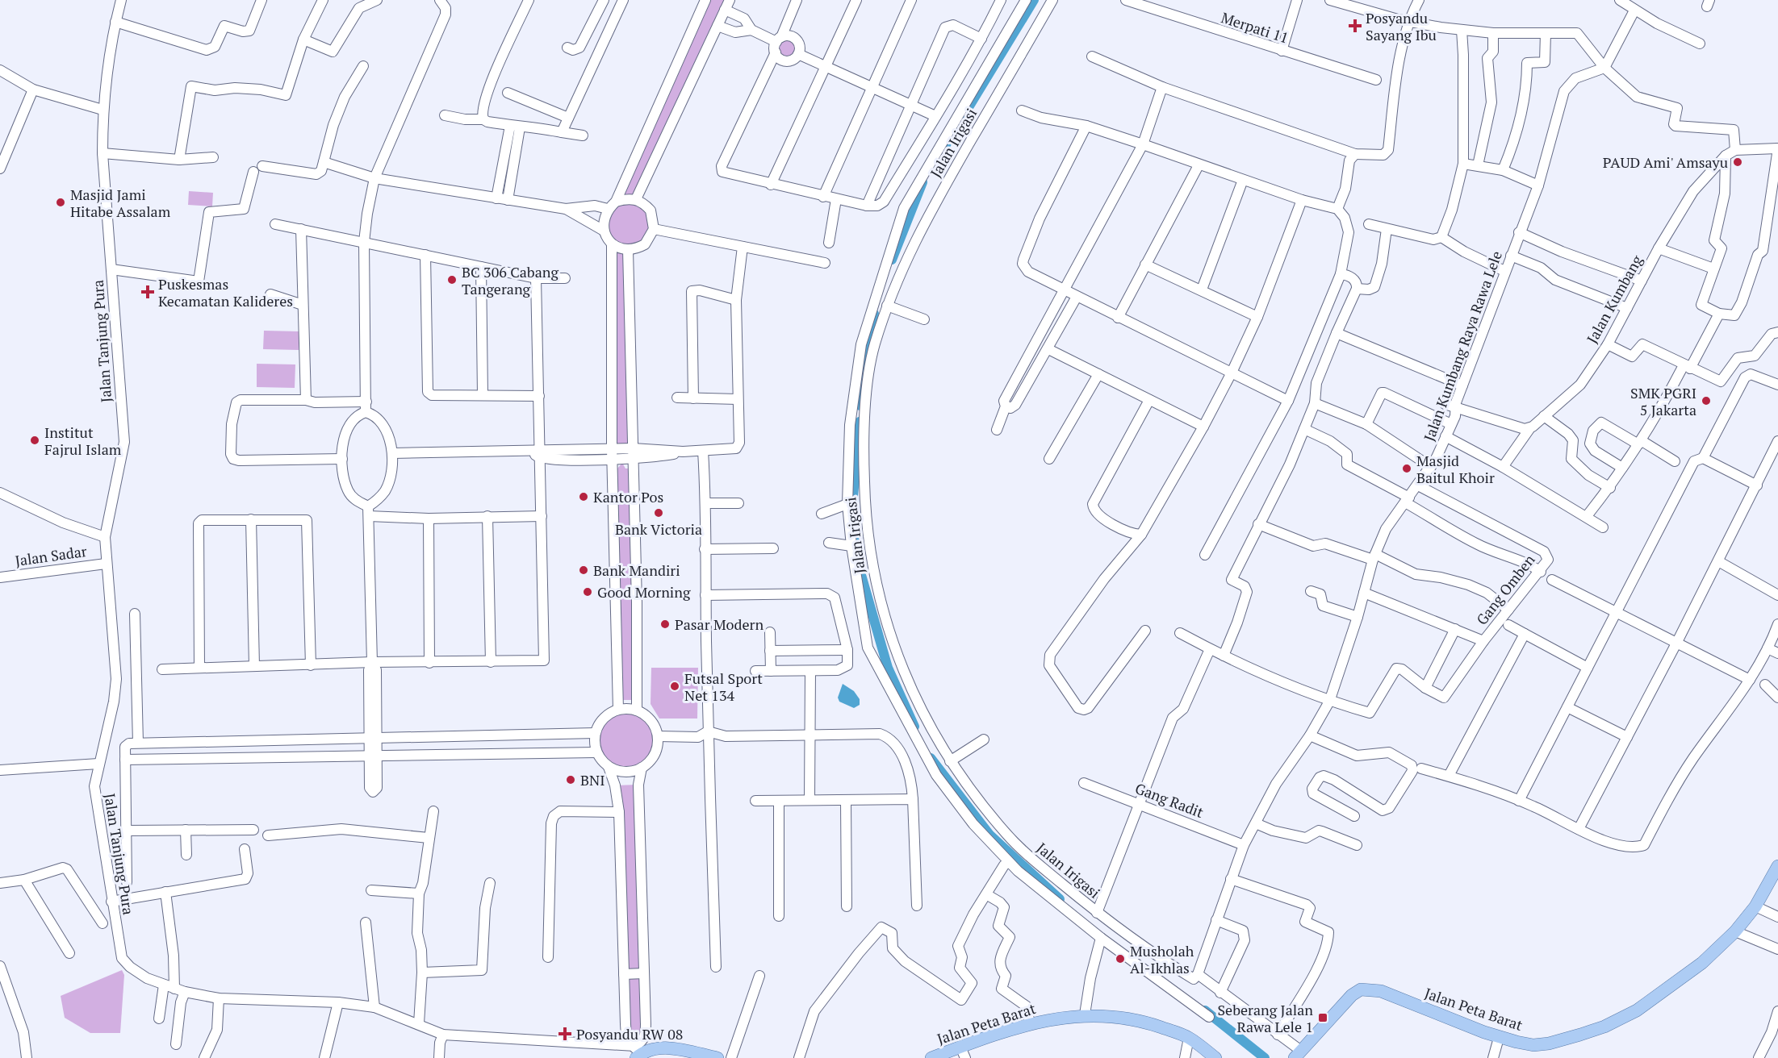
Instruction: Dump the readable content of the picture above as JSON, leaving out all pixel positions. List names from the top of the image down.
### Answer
{
  "streets": {
    "main road": ["Jalan Peta Barat"],
    "street": [
      "Merpati 11",
      "Jalan Irigasi",
      "Jalan Kumbang",
      "Jalan Tanjung Pura",
      "Jalan Kumbang Raya Rawa Lele",
      "Jalan Sadar",
      "Gang Omben",
      "Gang Radit"
    ]
  },
  "crossings": [
    ["Jalan Irigasi", "Jalan Kumbang Raya Rawa Lele"],
    ["Jalan Tanjung Pura", "Jalan Sadar"],
    ["Jalan Kumbang Raya Rawa Lele", "Gang Omben"],
    ["Jalan Kumbang Raya Rawa Lele", "Gang Radit"]
  ],
  "places": {
    "health": ["Posyandu Sayang Ibu", "Puskesmas Kecamatan Kalideres", "Posyandu RW 08"],
    "other": [
      "PAUD Ami' Amsayu",
      "Masjid Jami Hitabe Assalam",
      "BC 306 Cabang Tangerang",
      "SMK PGRI 5 Jakarta",
      "Institut Fajrul Islam",
      "Masjid Baitul Khoir",
      "Kantor Pos",
      "Bank Victoria",
      "Bank Mandiri",
      "Good Morning",
      "Pasar Modern",
      "Futsal Sport Net 134",
      "BNI",
      "Musholah Al-Ikhlas"
    ],
    "transit": ["Seberang Jalan Rawa Lele 1"]
  }
}
